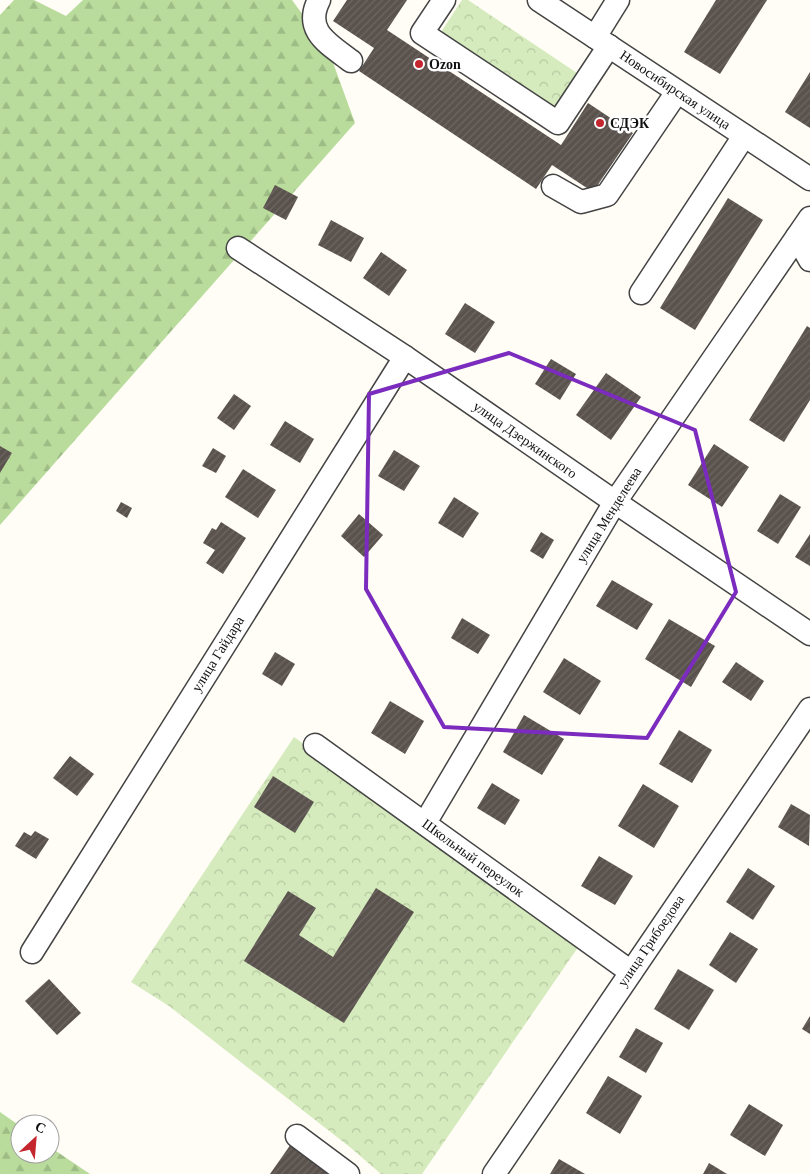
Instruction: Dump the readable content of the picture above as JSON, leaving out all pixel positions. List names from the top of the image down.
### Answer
{
  "streets": {
    "street": [
      "Новосибирская улица",
      "улица Дзержинского",
      "улица Менделеева",
      "улица Гайдара",
      "Школьный переулок",
      "улица Грибоедова"
    ]
  },
  "crossings": [
    ["улица Дзержинского", "улица Менделеева"],
    ["улица Дзержинского", "улица Гайдара"],
    ["улица Менделеева", "Школьный переулок"],
    ["Школьный переулок", "улица Грибоедова"]
  ],
  "places": ["Ozon", "СДЭК"],
  "north": "top right"
}
